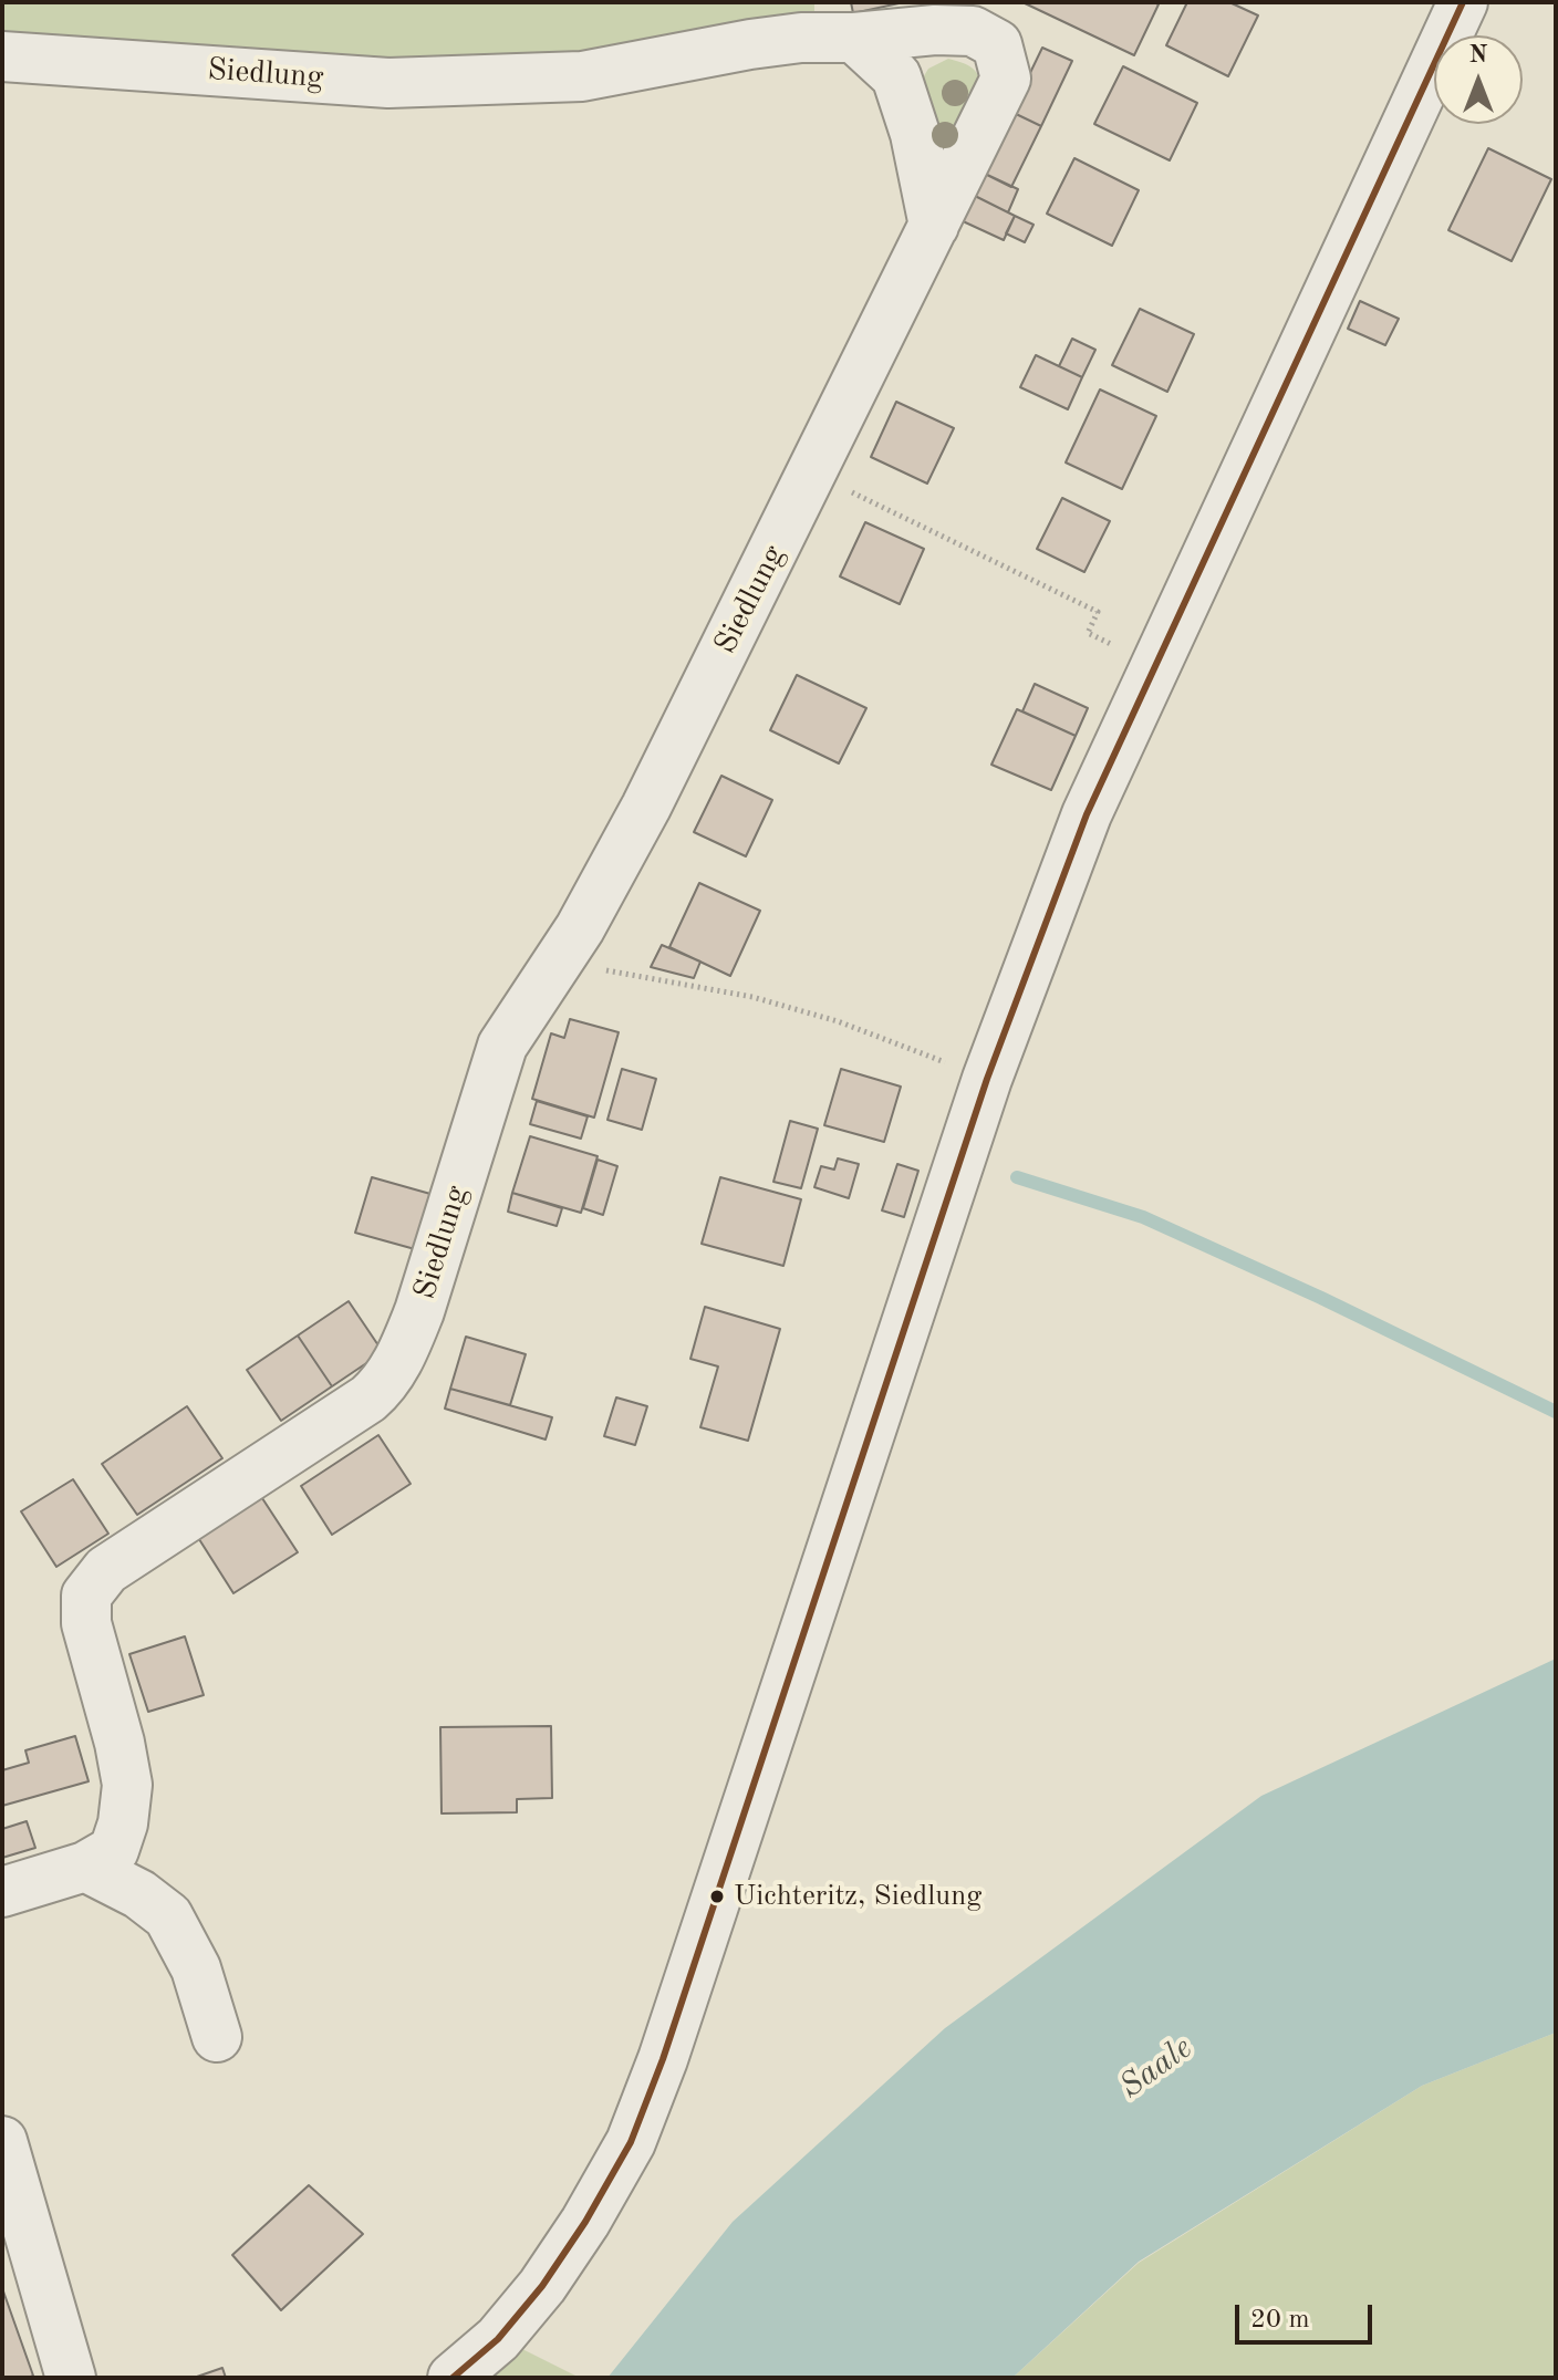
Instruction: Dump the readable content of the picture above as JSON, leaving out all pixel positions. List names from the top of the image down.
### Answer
{
  "streets": {
    "street": ["Siedlung"]
  },
  "water": ["Saale"],
  "places": ["Uichteritz, Siedlung"],
  "scale_bar": "20 m",
  "north": "top"
}
